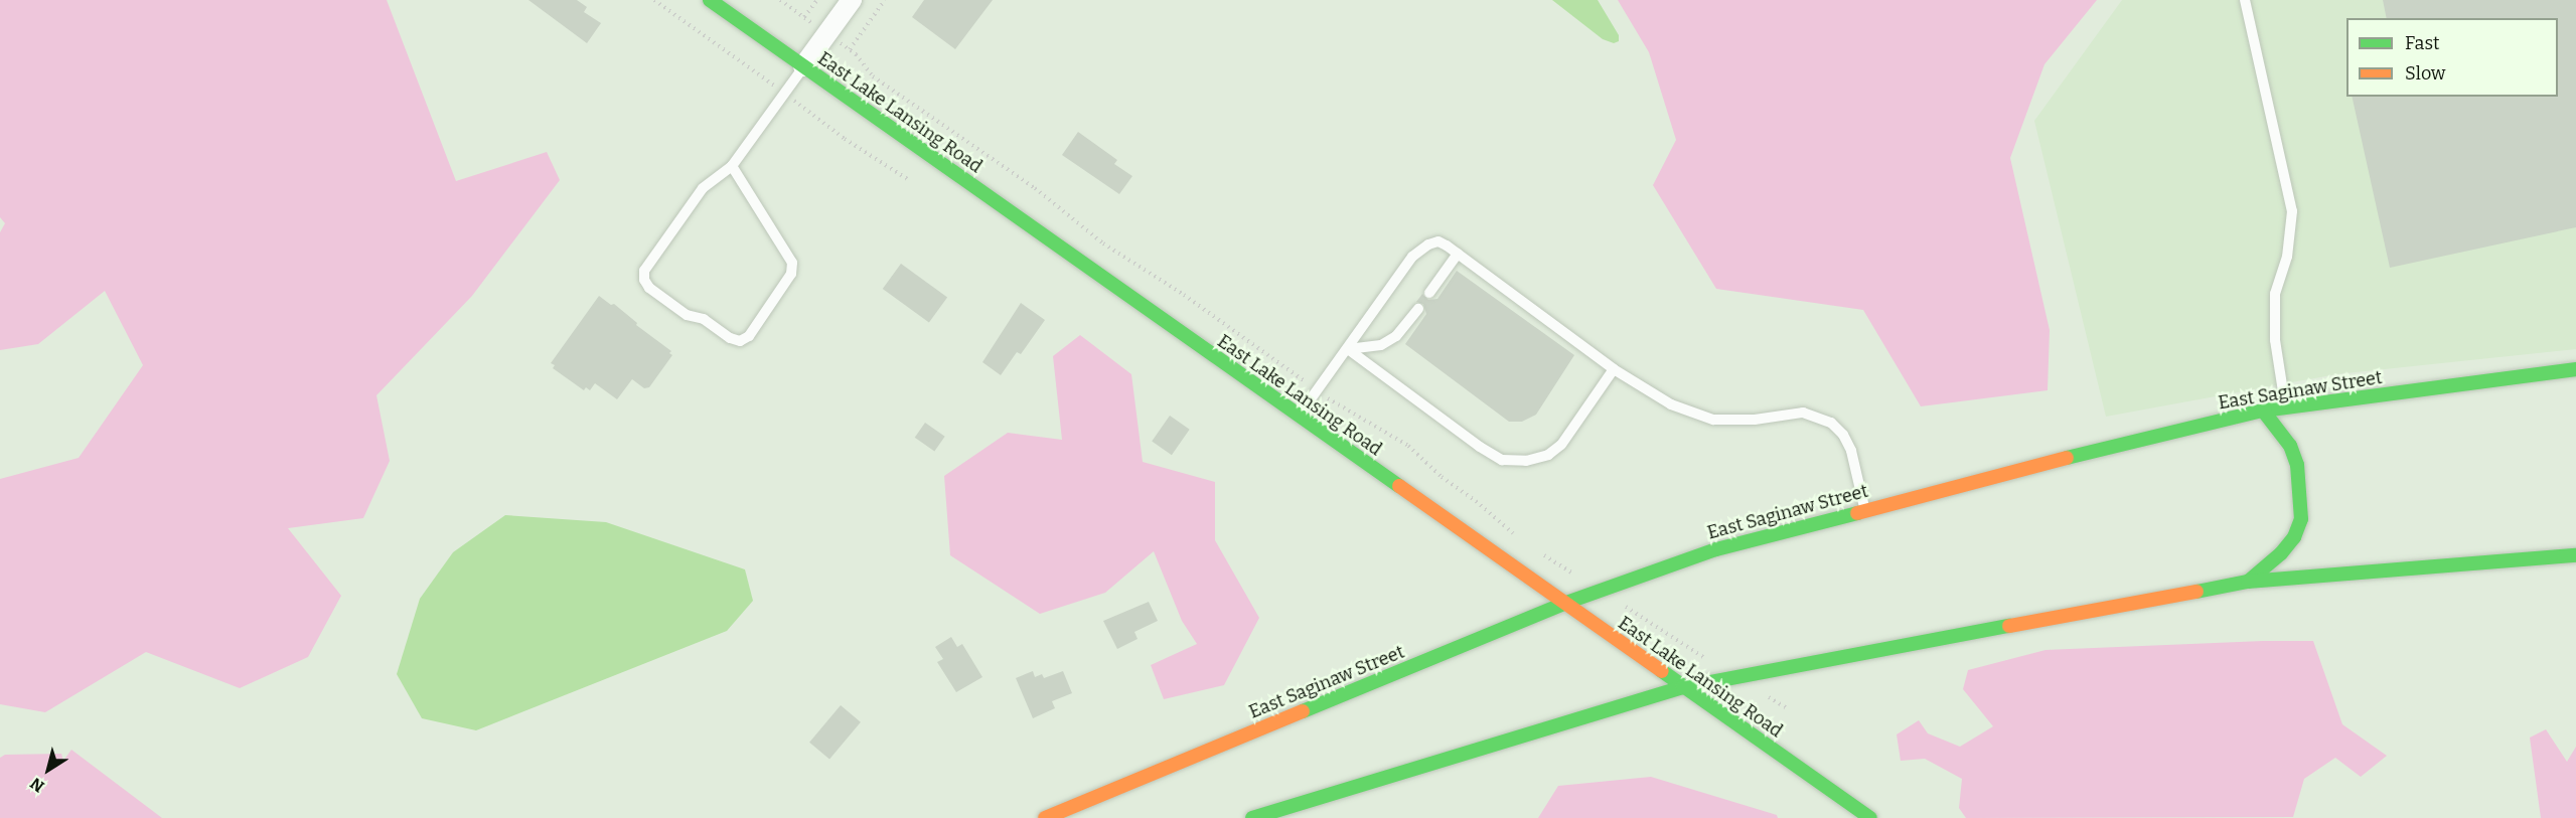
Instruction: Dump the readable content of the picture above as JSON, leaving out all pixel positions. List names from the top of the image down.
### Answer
{
  "streets": {
    "main road": ["East Lake Lansing Road", "East Saginaw Street"]
  },
  "crossings": [
    ["East Lake Lansing Road", "East Saginaw Street"]
  ],
  "legend": ["Fast", "Slow"],
  "north": "bottom left"
}
